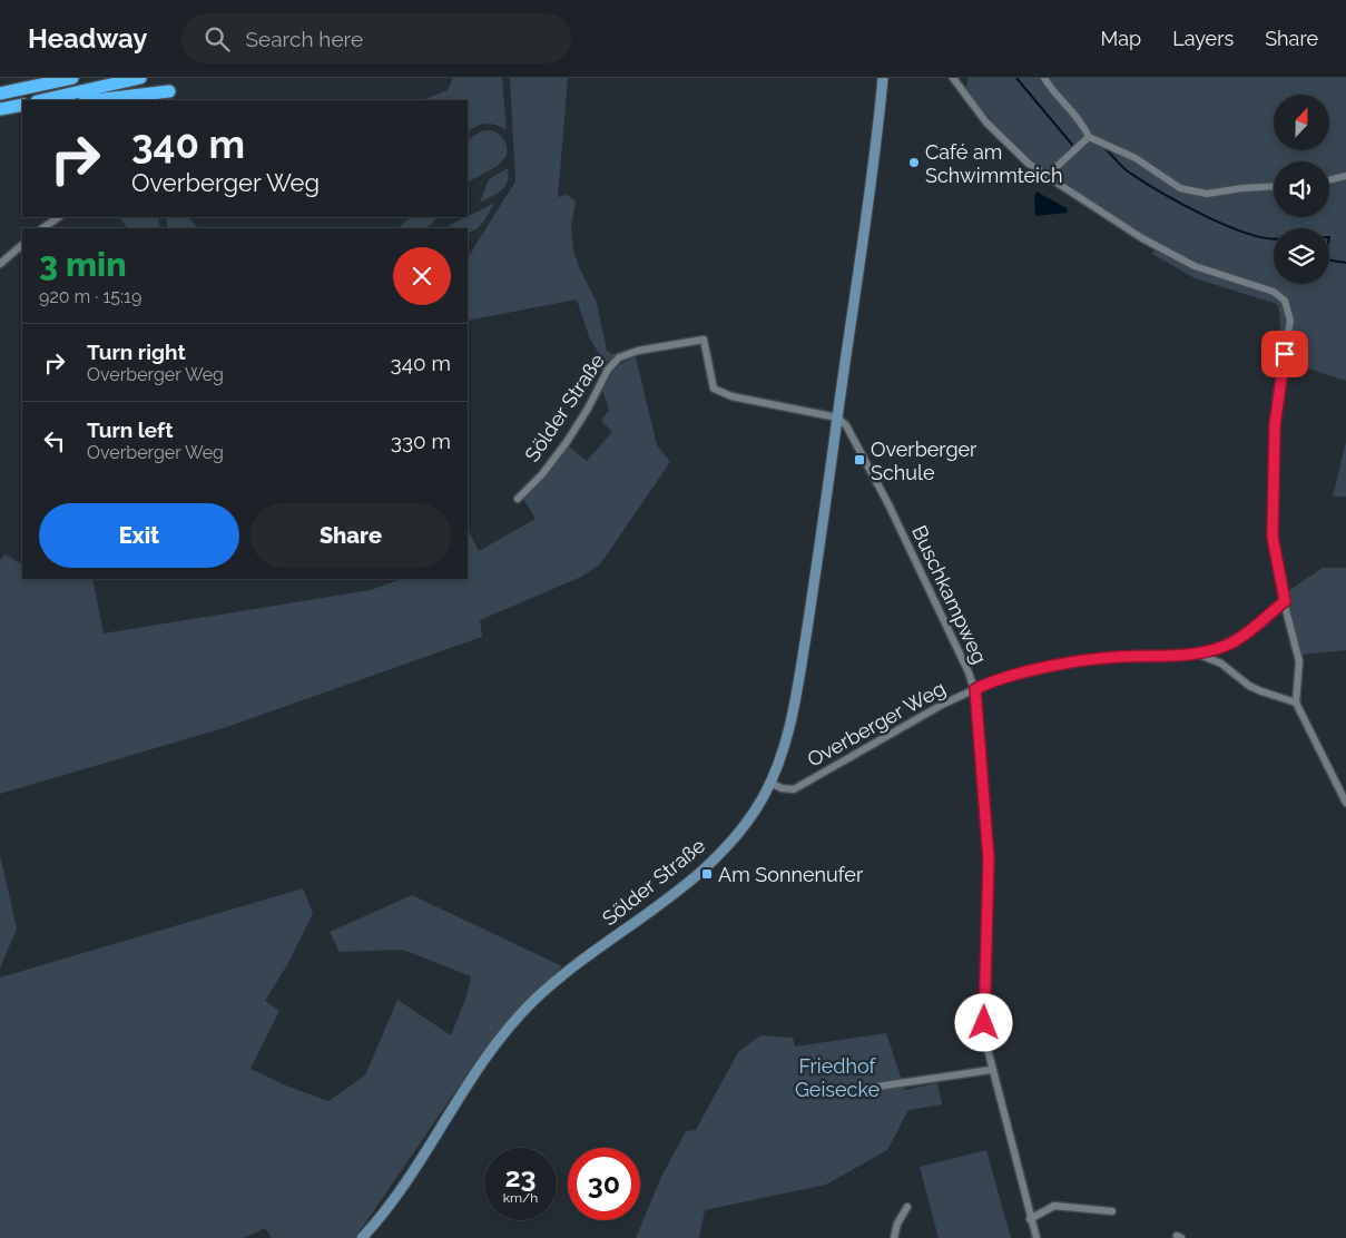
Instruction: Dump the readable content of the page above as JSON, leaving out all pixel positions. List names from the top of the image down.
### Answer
{
  "streets": {
    "main road": ["Sölder Straße"],
    "street": ["Buschkampweg", "Overberger Weg"]
  },
  "crossings": [
    ["Sölder Straße", "Buschkampweg"],
    ["Sölder Straße", "Overberger Weg"],
    ["Buschkampweg", "Overberger Weg"]
  ],
  "parks": ["Friedhof Geisecke"],
  "places": {
    "other": ["Café am Schwimmteich"],
    "transit": ["Overberger Schule", "Am Sonnenufer"]
  },
  "north": "top",
  "page": {
    "header": "Headway",
    "search": "Search here",
    "nav": ["Map", "Layers", "Share"],
    "turn": ["340 m", "Overberger Weg"],
    "heading": ["3 min", "920 m · 15:19"],
    "list": [
      {
        "name": "Turn right",
        "note": "Overberger Weg",
        "value": "340 m"
      },
      {
        "name": "Turn left",
        "note": "Overberger Weg",
        "value": "330 m"
      }
    ],
    "buttons": ["Exit", "Share"],
    "speed": "23 km/h",
    "limit": "30"
  }
}
